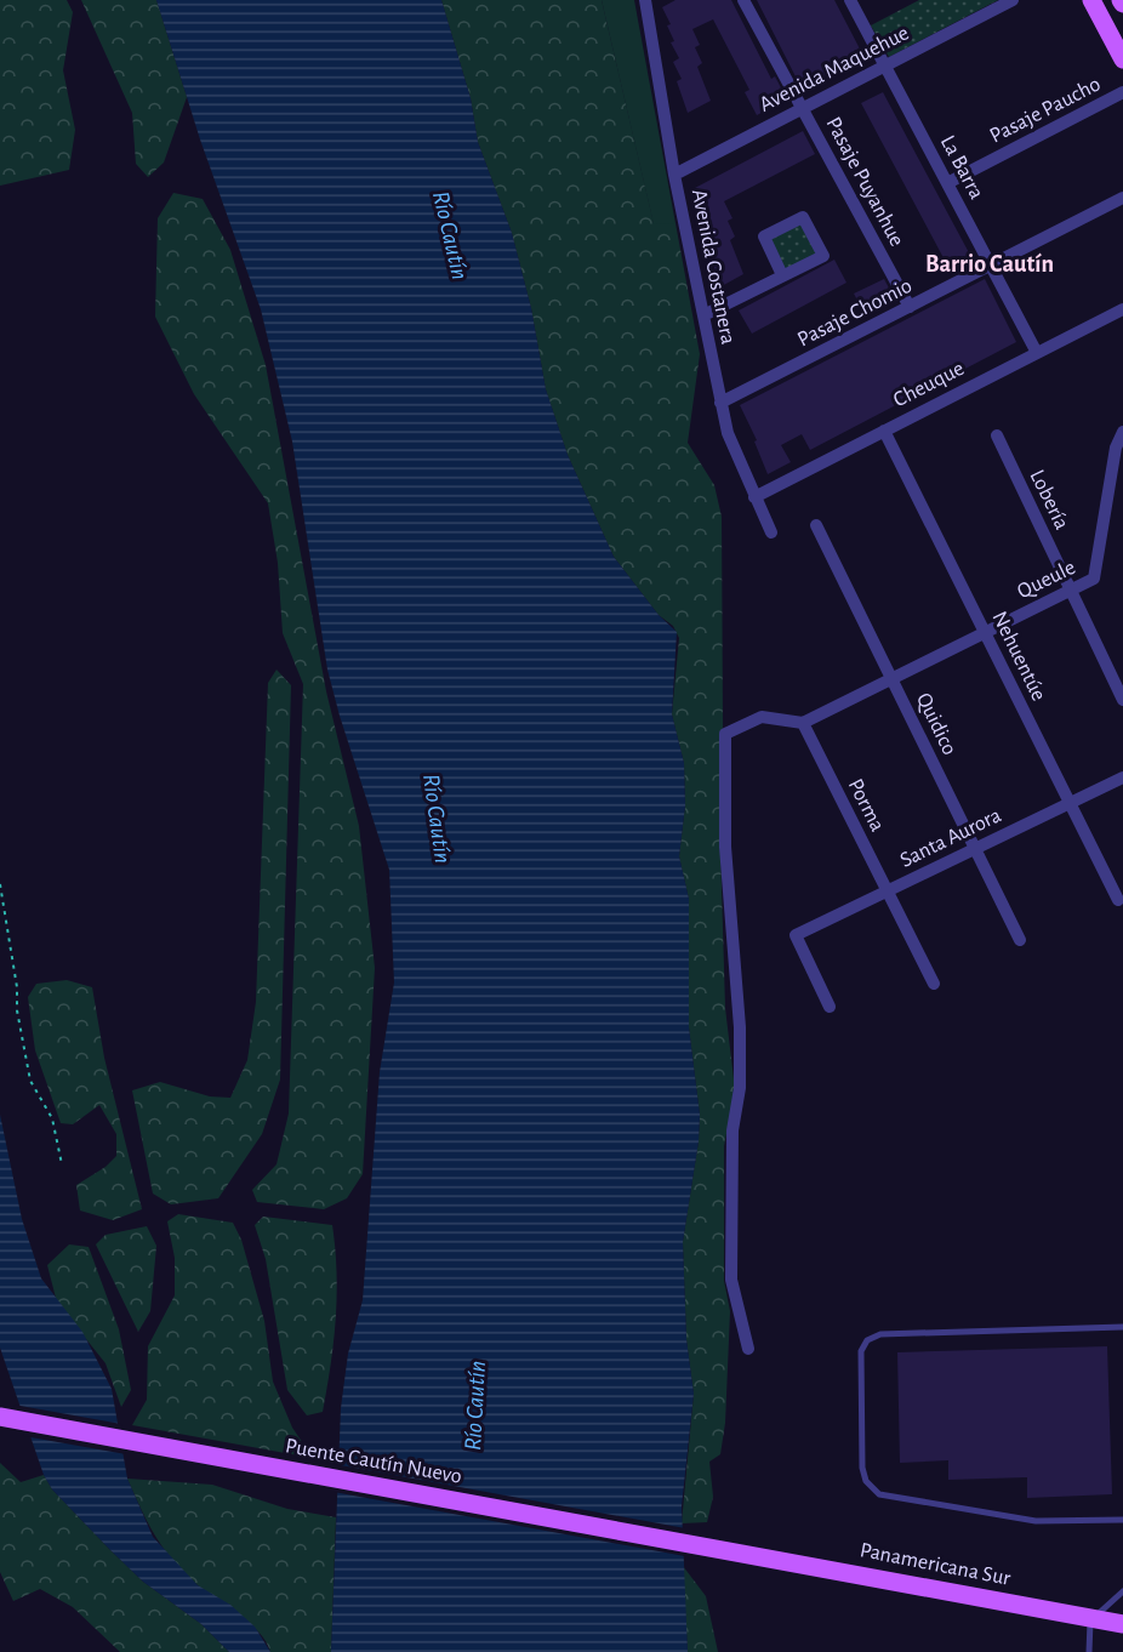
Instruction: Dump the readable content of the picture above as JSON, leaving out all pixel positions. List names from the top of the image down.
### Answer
{
  "streets": {
    "main road": ["Puente Cautín Nuevo", "Panamericana Sur"],
    "street": [
      "Avenida Maquehue",
      "Pasaje Paucho",
      "La Barra",
      "Pasaje Puyanhue",
      "Avenida Costanera",
      "Pasaje Chomio",
      "Cheuque",
      "Lobería",
      "Queule",
      "Nehuentúe",
      "Quidico",
      "Porma",
      "Santa Aurora"
    ]
  },
  "crossings": [
    ["Avenida Maquehue", "La Barra"],
    ["Avenida Maquehue", "Pasaje Puyanhue"],
    ["Avenida Maquehue", "Avenida Costanera"],
    ["Pasaje Paucho", "La Barra"],
    ["La Barra", "Pasaje Chomio"],
    ["La Barra", "Cheuque"],
    ["Pasaje Puyanhue", "Pasaje Chomio"],
    ["Avenida Costanera", "Pasaje Chomio"],
    ["Avenida Costanera", "Cheuque"],
    ["Cheuque", "Nehuentúe"],
    ["Lobería", "Queule"],
    ["Queule", "Nehuentúe"],
    ["Queule", "Quidico"],
    ["Queule", "Porma"],
    ["Nehuentúe", "Santa Aurora"],
    ["Quidico", "Santa Aurora"],
    ["Porma", "Santa Aurora"],
    ["Puente Cautín Nuevo", "Panamericana Sur"]
  ],
  "districts": ["Barrio Cautín"],
  "water": ["Río Cautín"]
}
